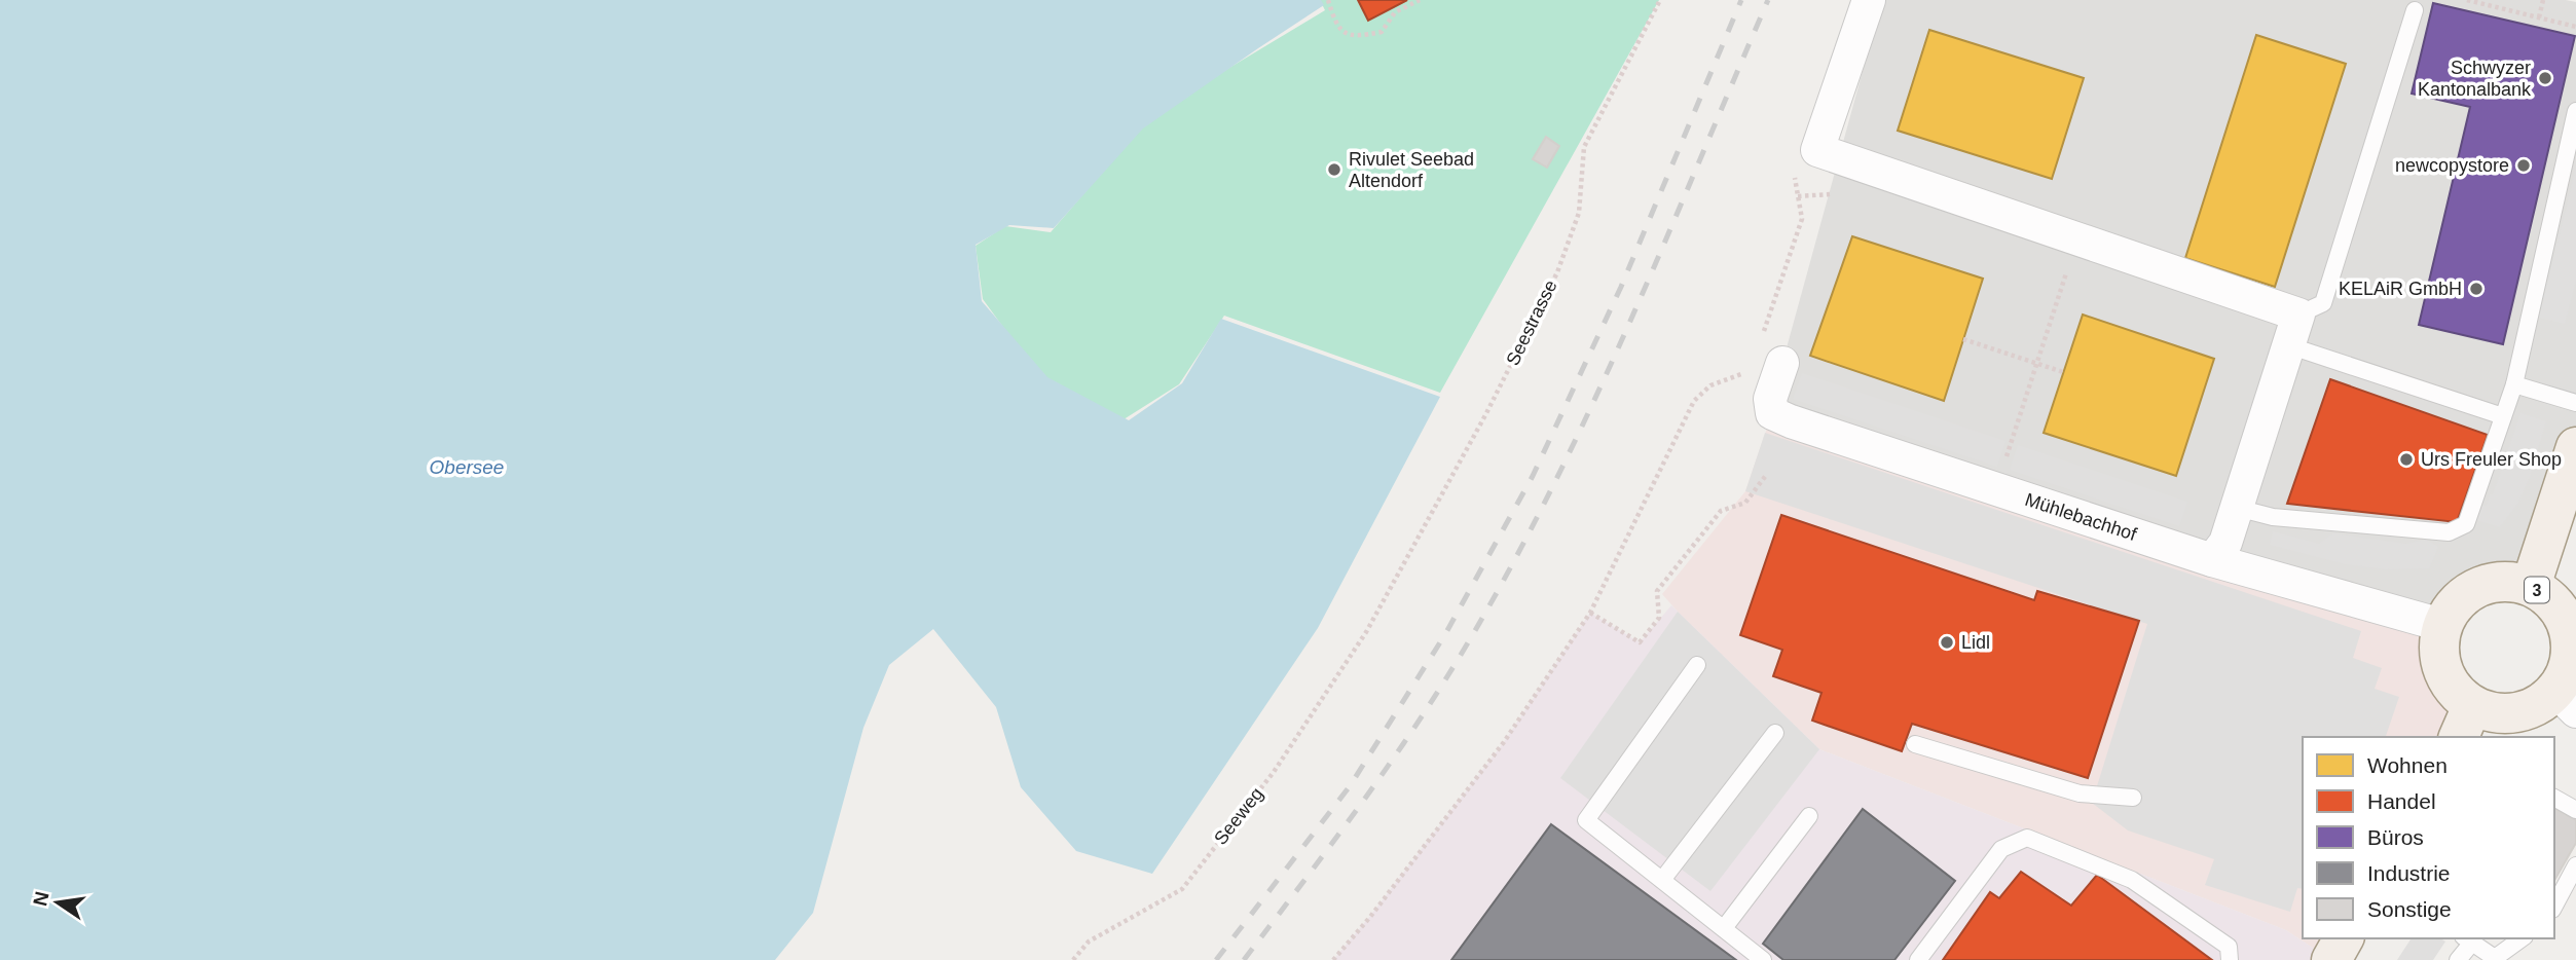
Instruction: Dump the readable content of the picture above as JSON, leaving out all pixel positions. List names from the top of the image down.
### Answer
{
  "streets": {
    "main road": ["3"],
    "street": ["Mühlebachhof"],
    "path": ["Seestrasse", "Seeweg"]
  },
  "crossings": [
    ["Seestrasse", "Seeweg"],
    ["Mühlebachhof", "3"]
  ],
  "water": ["Obersee"],
  "places": [
    "Schwyzer Kantonalbank",
    "newcopystore",
    "Rivulet Seebad Altendorf",
    "KELAiR GmbH",
    "Urs Freuler Shop",
    "Lidl"
  ],
  "legend": [
    "Wohnen",
    "Handel",
    "Büros",
    "Industrie",
    "Sonstige"
  ],
  "north": "left"
}
